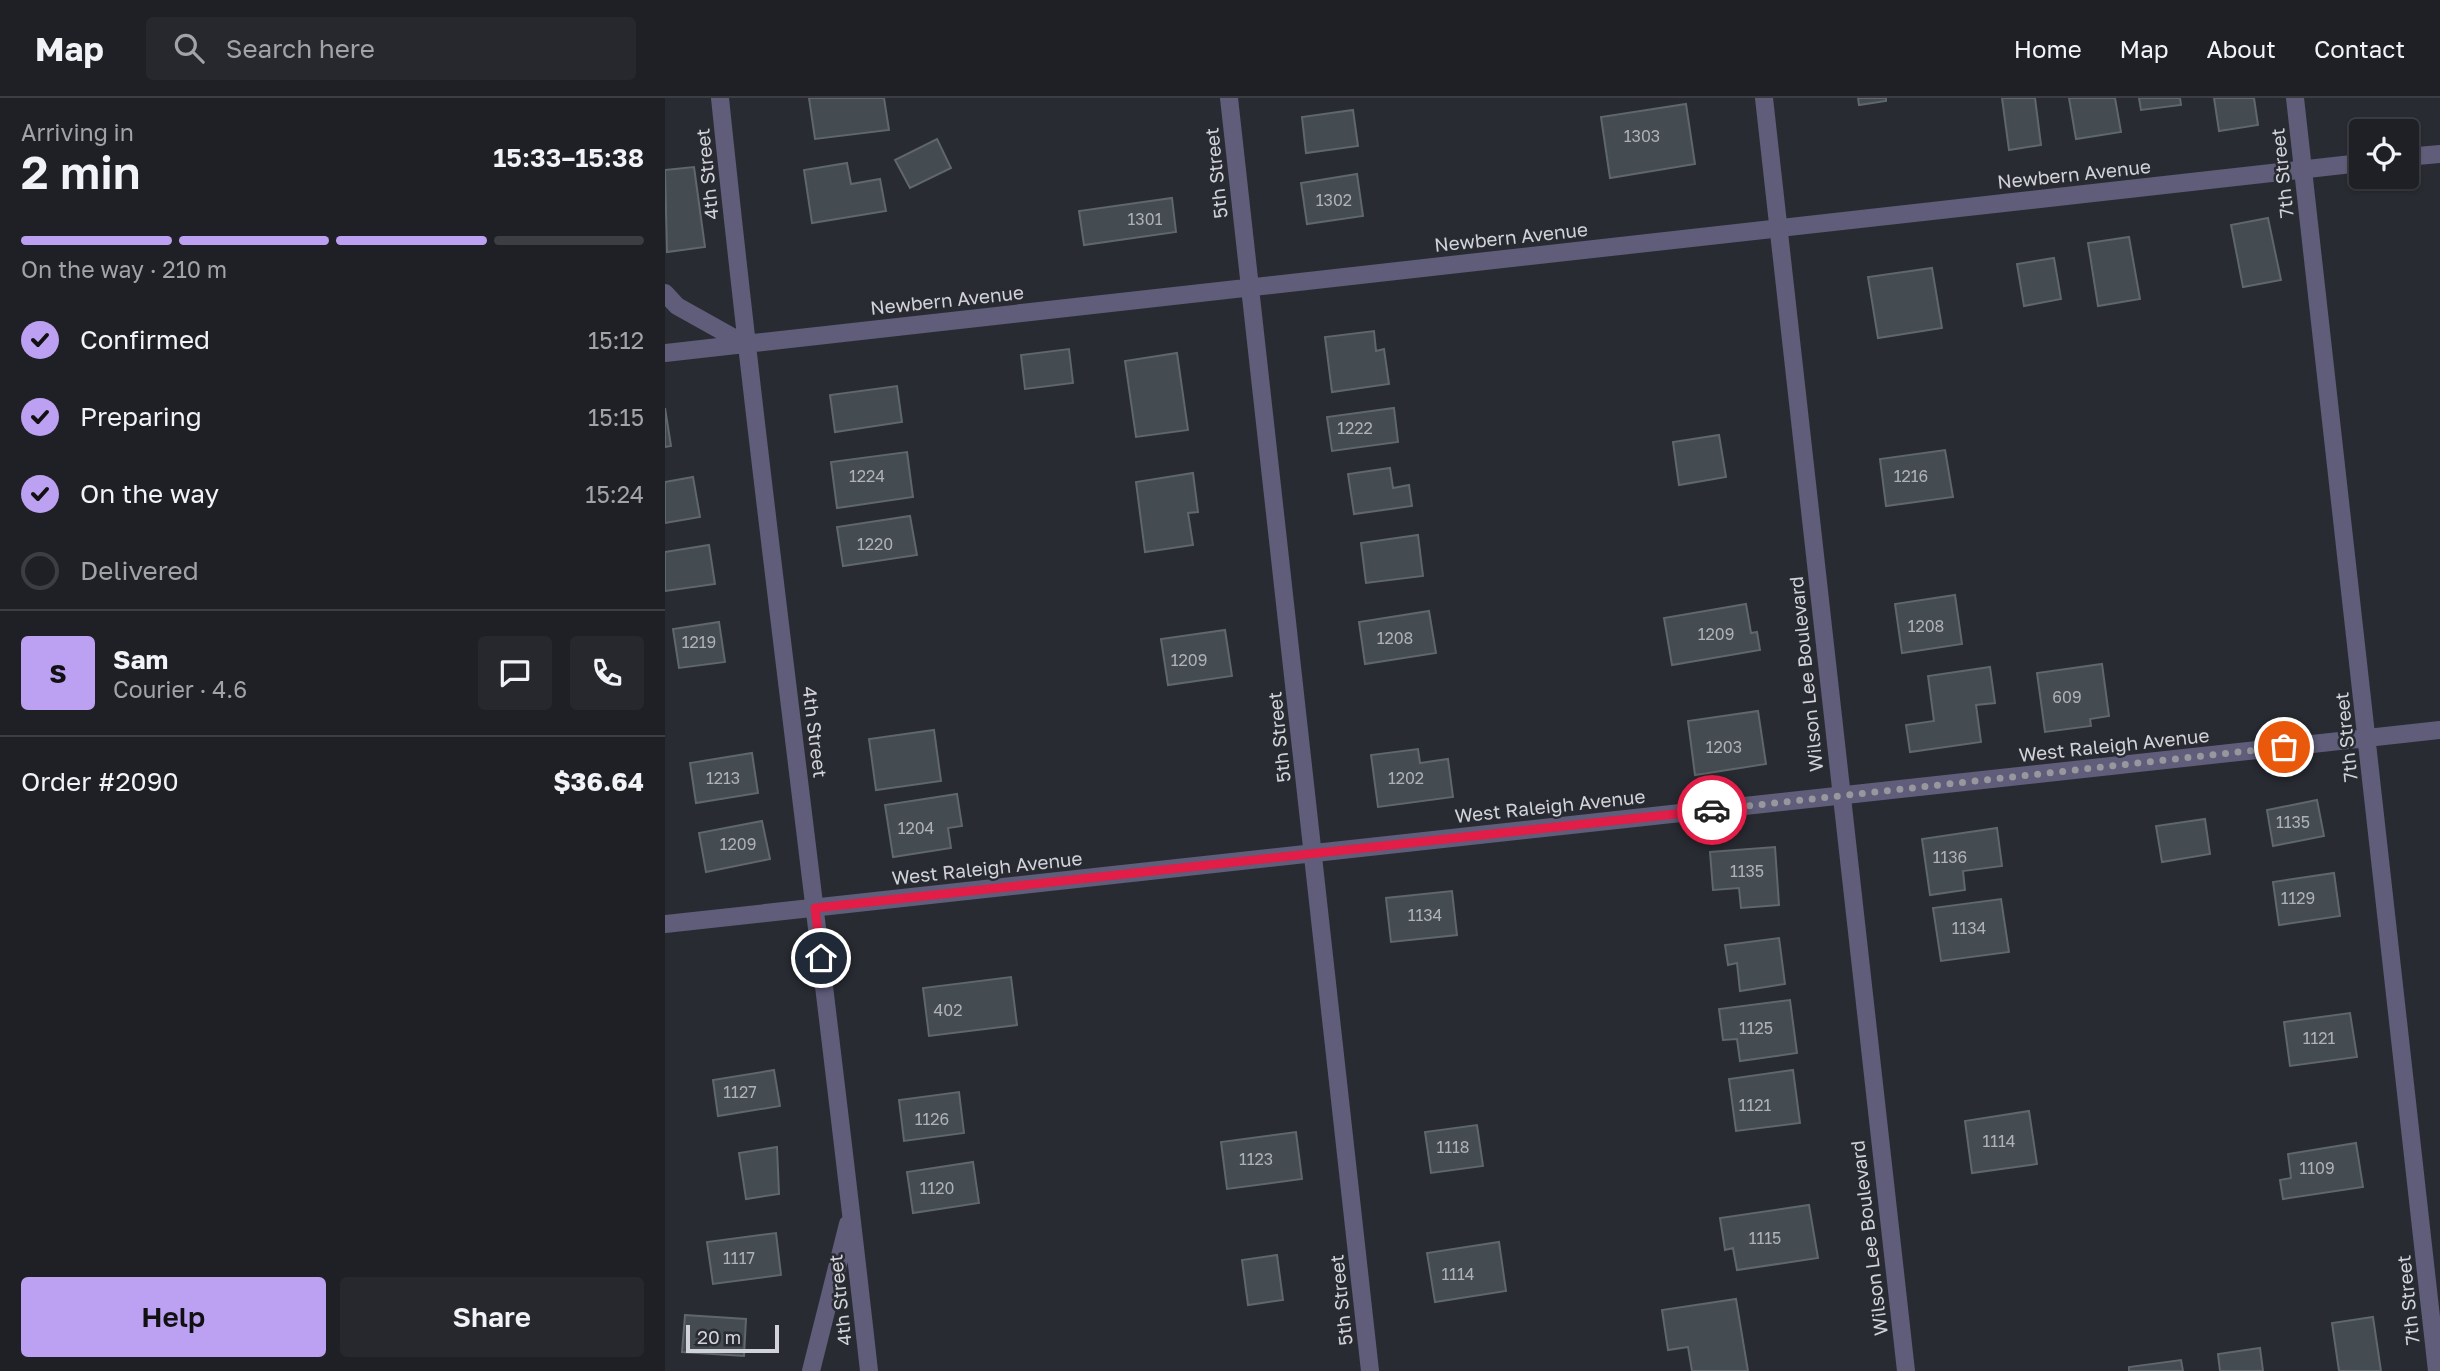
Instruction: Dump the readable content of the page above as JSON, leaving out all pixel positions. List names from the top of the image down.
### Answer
{
  "streets": {
    "street": [
      "5th Street",
      "7th Street",
      "4th Street",
      "Newbern Avenue",
      "Wilson Lee Boulevard",
      "West Raleigh Avenue"
    ]
  },
  "crossings": [
    ["5th Street", "Newbern Avenue"],
    ["5th Street", "West Raleigh Avenue"],
    ["7th Street", "Newbern Avenue"],
    ["7th Street", "West Raleigh Avenue"],
    ["4th Street", "Newbern Avenue"],
    ["4th Street", "West Raleigh Avenue"],
    ["Newbern Avenue", "Wilson Lee Boulevard"],
    ["Wilson Lee Boulevard", "West Raleigh Avenue"]
  ],
  "house_numbers": [
    "1303",
    "1302",
    "1301",
    "1222",
    "1224",
    "1216",
    "1220",
    "1208",
    "1209",
    "1208",
    "1219",
    "1209",
    "609",
    "1203",
    "1213",
    "1202",
    "1135",
    "1204",
    "1209",
    "1136",
    "1135",
    "1129",
    "1134",
    "1134",
    "402",
    "1125",
    "1121",
    "1127",
    "1121",
    "1126",
    "1114",
    "1118",
    "1123",
    "1109",
    "1120",
    "1115",
    "1117",
    "1114"
  ],
  "scale_bar": "20 m",
  "page": {
    "header": "Map",
    "search": "Search here",
    "nav": [
      "Home",
      "Map",
      "About",
      "Contact"
    ],
    "heading": ["2 min", "Arriving in", "15:33–15:38"],
    "panel": [
      "Sam",
      "Courier · 4.6",
      "Order #2090",
      "$36.64"
    ],
    "bar": "On the way · 210 m",
    "list": [
      ["Confirmed", "15:12"],
      ["Preparing", "15:15"],
      ["On the way", "15:24"],
      "Delivered"
    ],
    "round": "S",
    "buttons": ["Help", "Share"],
    "scale": "20 m"
  }
}
